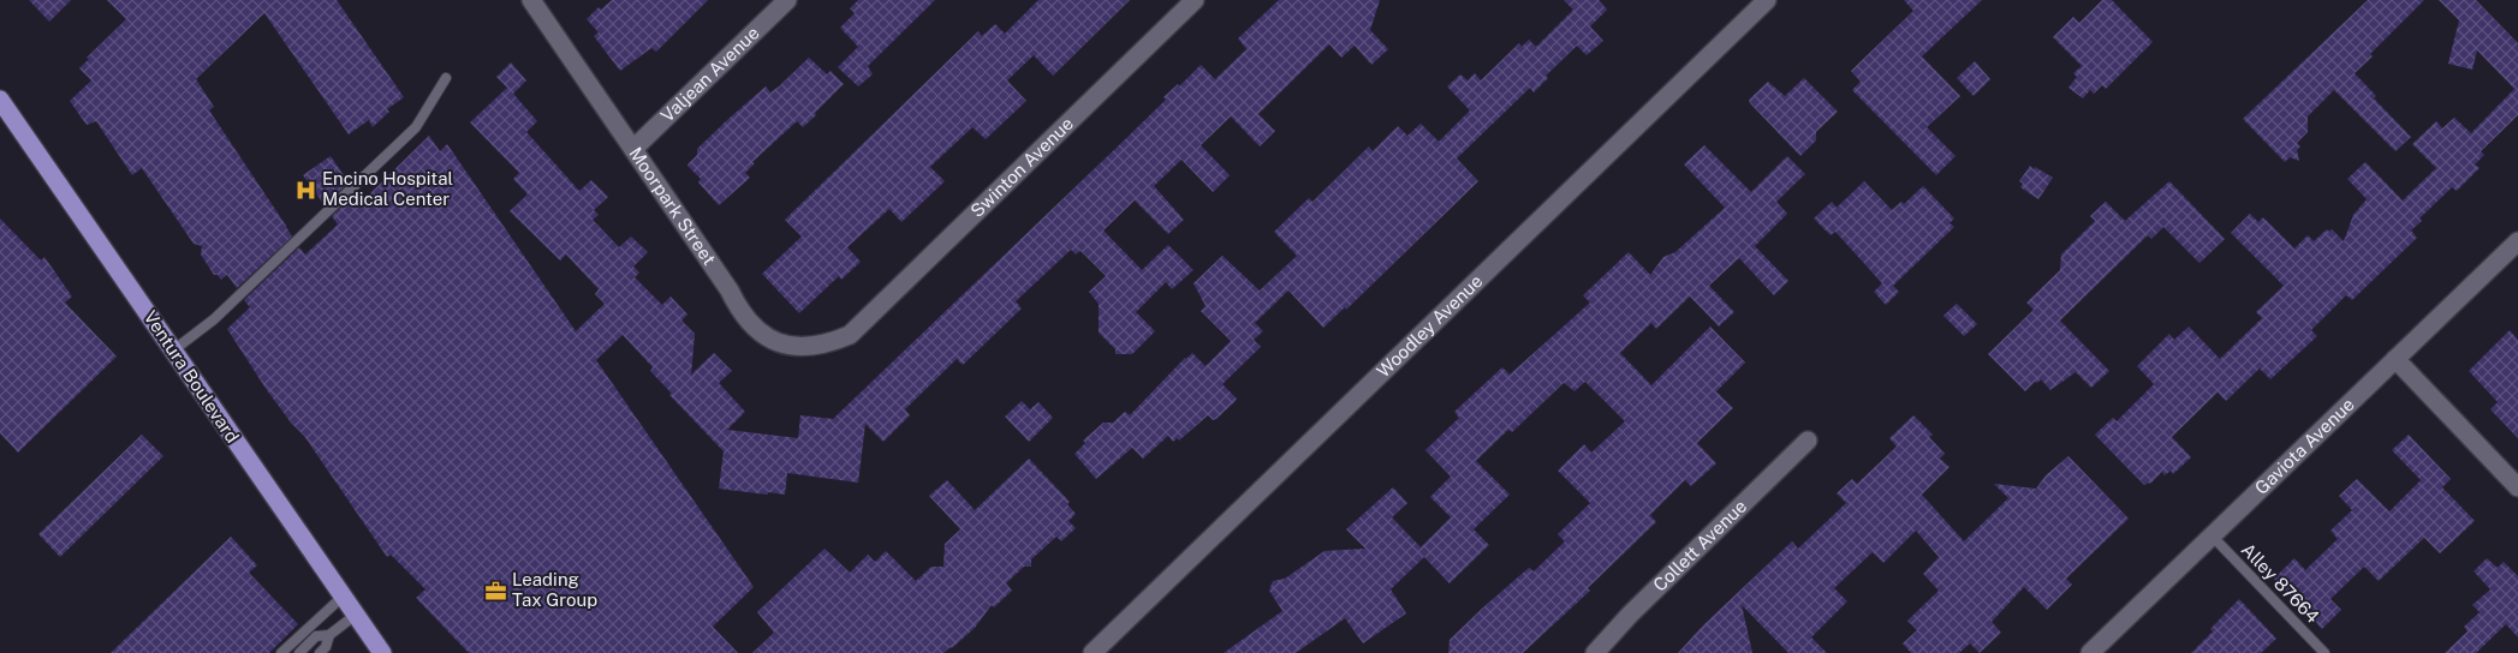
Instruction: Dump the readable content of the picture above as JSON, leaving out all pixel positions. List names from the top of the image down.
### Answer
{
  "streets": {
    "main road": ["Ventura Boulevard"],
    "street": [
      "Valjean Avenue",
      "Swinton Avenue",
      "Moorpark Street",
      "Woodley Avenue",
      "Gaviota Avenue",
      "Collett Avenue"
    ],
    "lane": ["Alley 87664"]
  },
  "crossings": [
    ["Valjean Avenue", "Moorpark Street"],
    ["Swinton Avenue", "Moorpark Street"],
    ["Gaviota Avenue", "Alley 87664"]
  ],
  "places": {
    "hospital": ["Encino Hospital Medical Center"],
    "office": ["Leading Tax Group"]
  }
}
